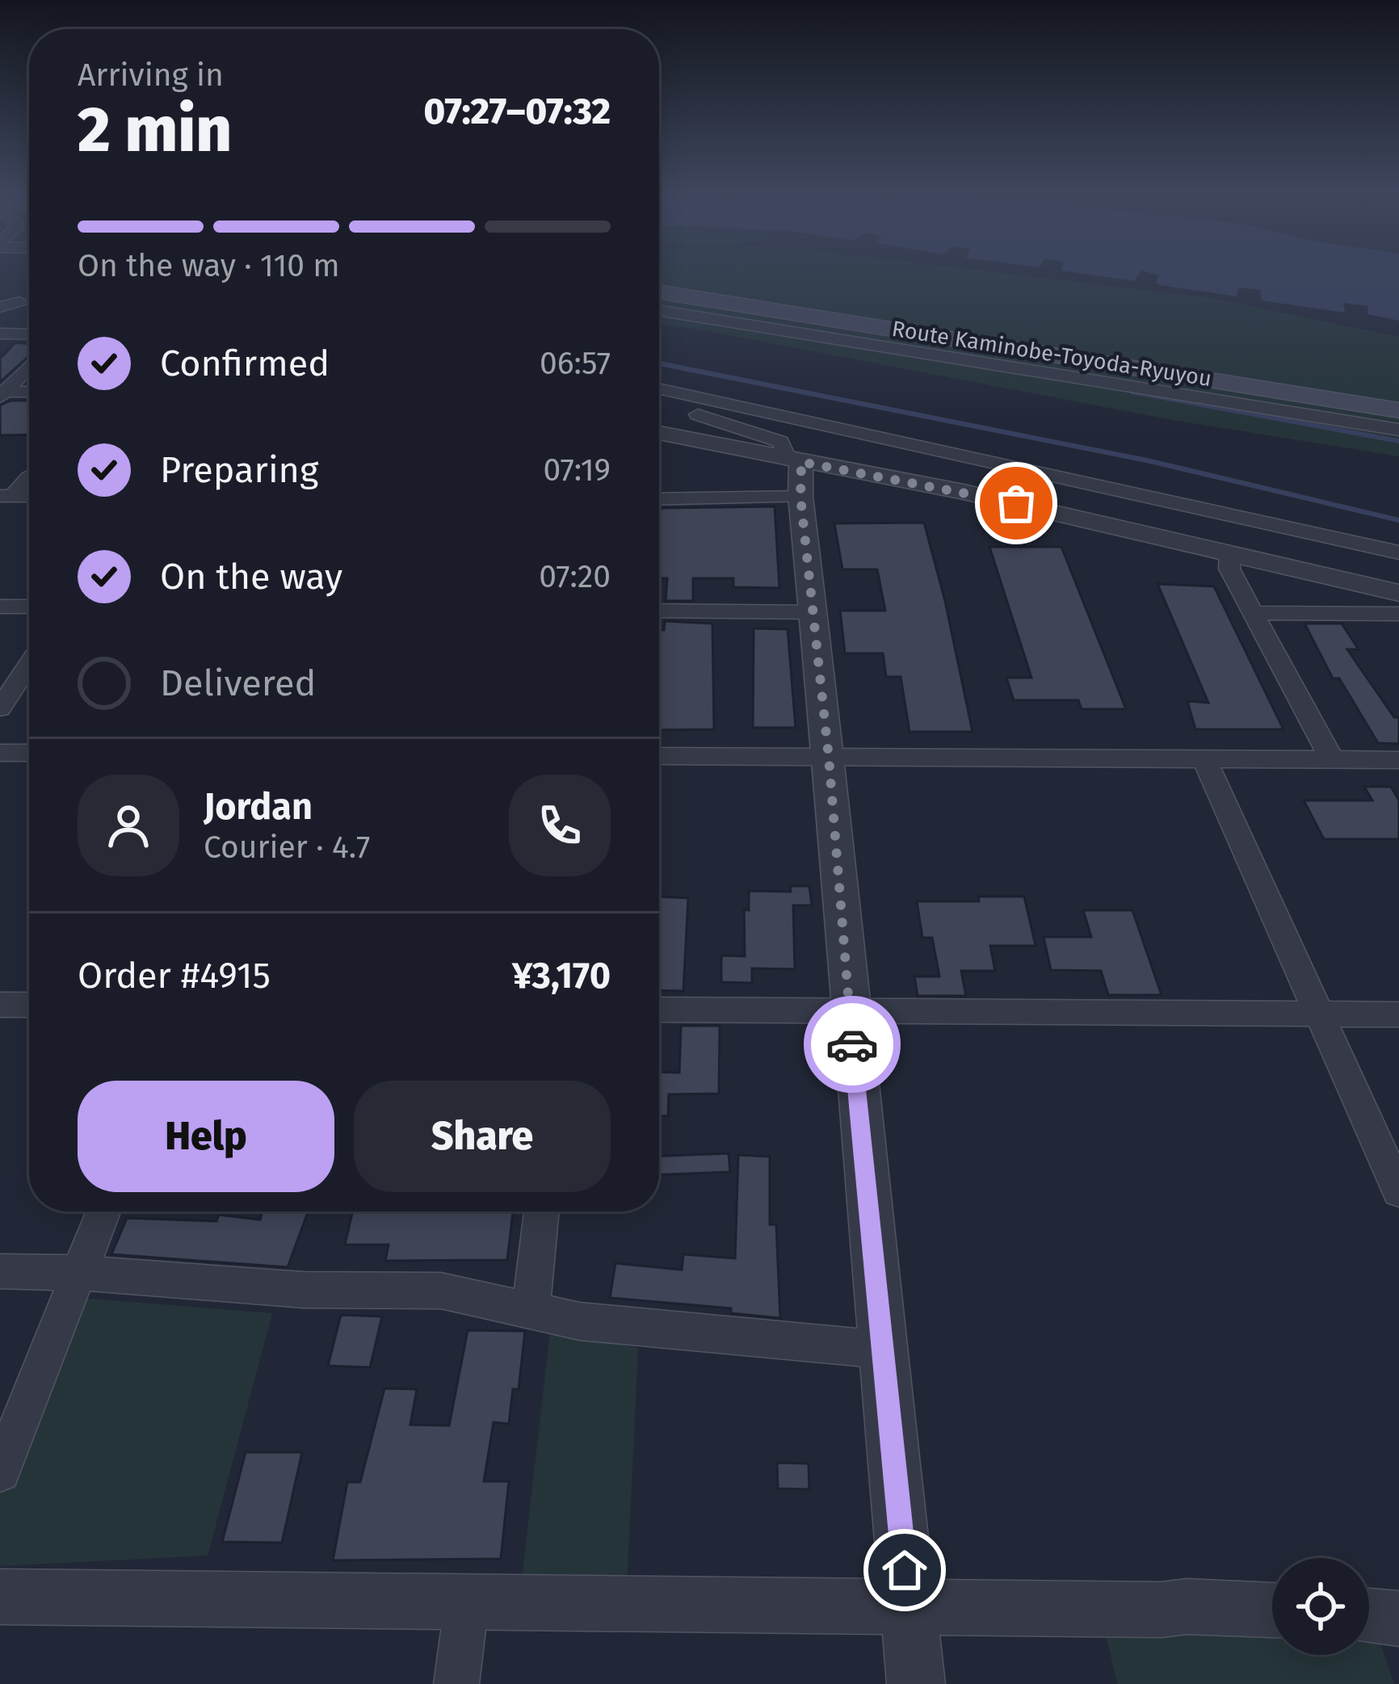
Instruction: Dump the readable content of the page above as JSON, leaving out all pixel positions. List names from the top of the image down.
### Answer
{
  "streets": {
    "main road": ["Route Kaminobe-Toyoda-Ryuyou"]
  },
  "page": {
    "heading": ["2 min", "Arriving in", "07:27–07:32"],
    "panel": [
      "Jordan",
      "Courier · 4.7",
      "Order #4915",
      "¥3,170"
    ],
    "bar": "On the way · 110 m",
    "list": [
      ["Confirmed", "06:57"],
      ["Preparing", "07:19"],
      ["On the way", "07:20"],
      "Delivered"
    ],
    "buttons": ["Help", "Share"]
  }
}
